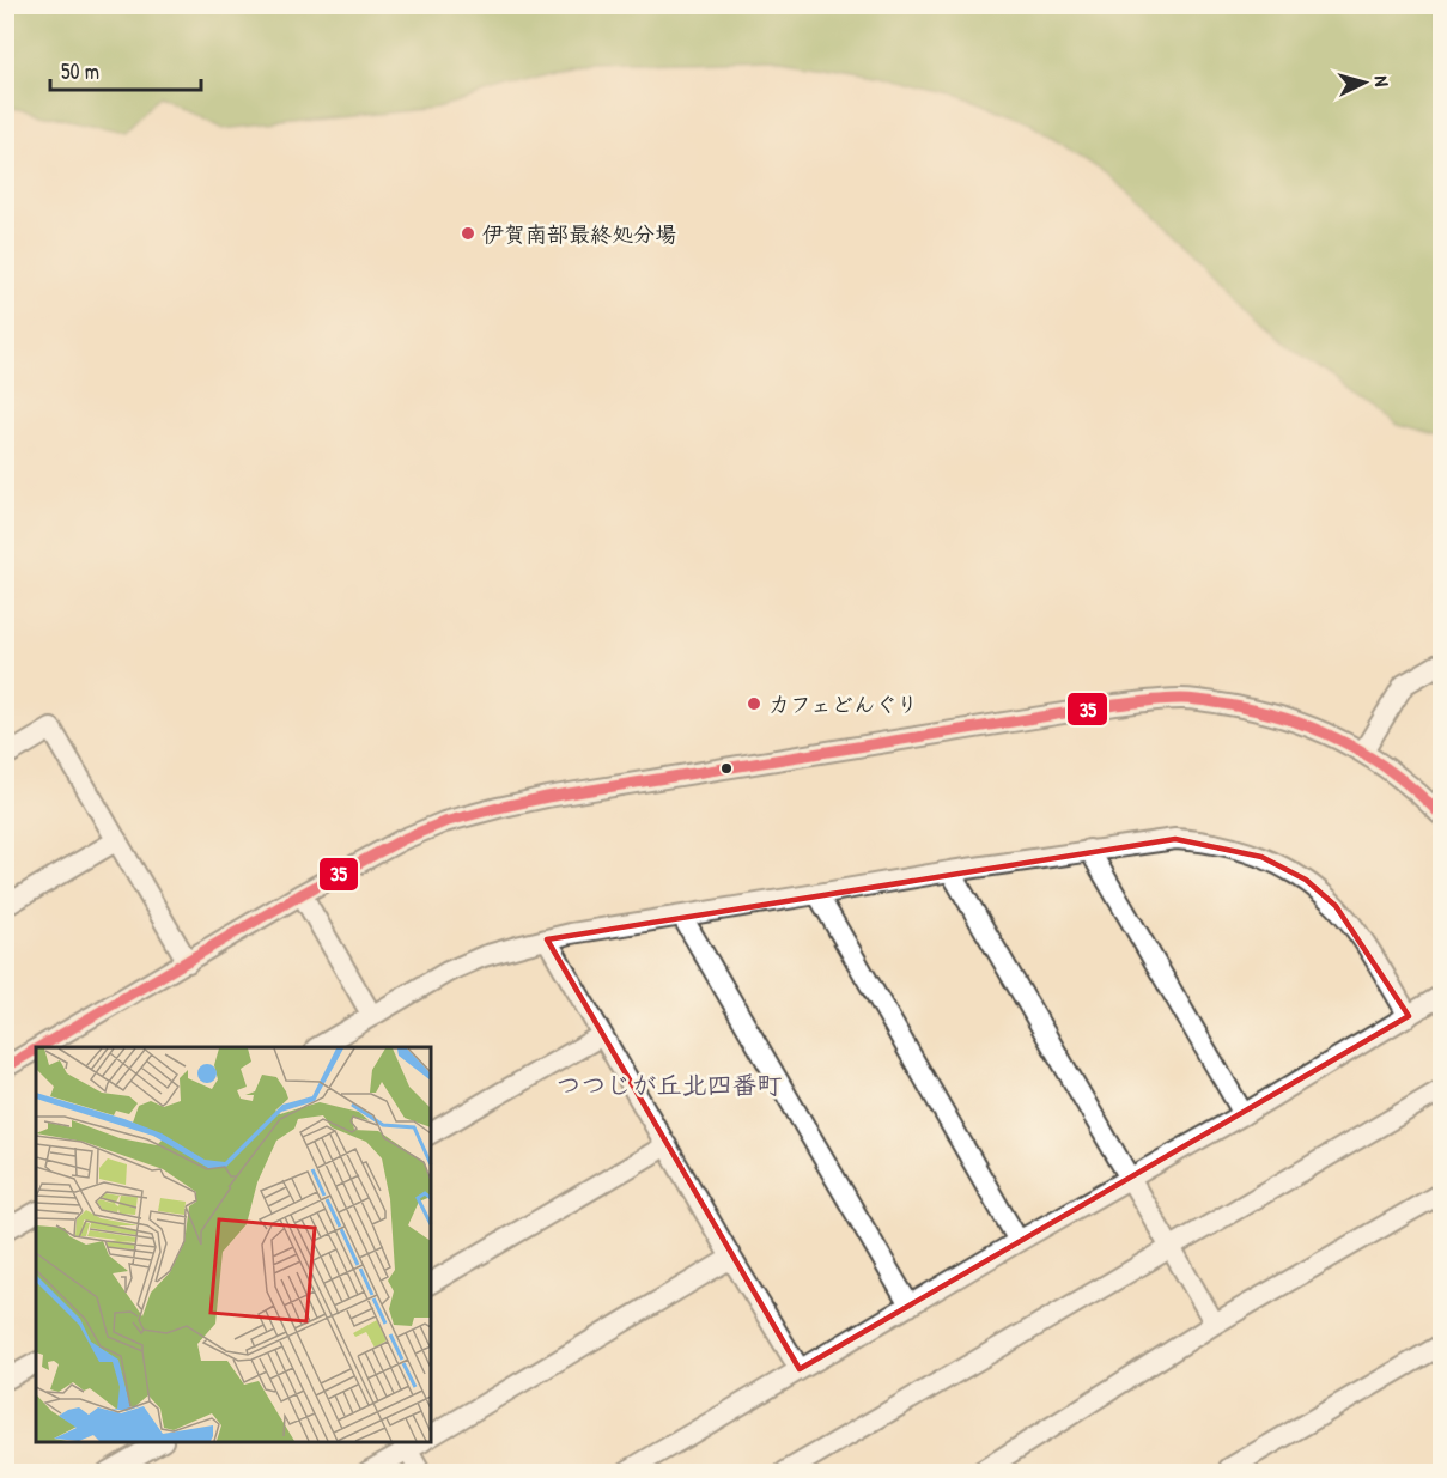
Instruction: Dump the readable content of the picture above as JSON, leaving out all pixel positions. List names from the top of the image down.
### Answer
{
  "districts": ["つつじが丘北四番町"],
  "places": ["伊賀南部最終処分場", "カフェどんぐり"],
  "lines": ["transit line 35"],
  "scale_bar": "50 m",
  "north": "right"
}
